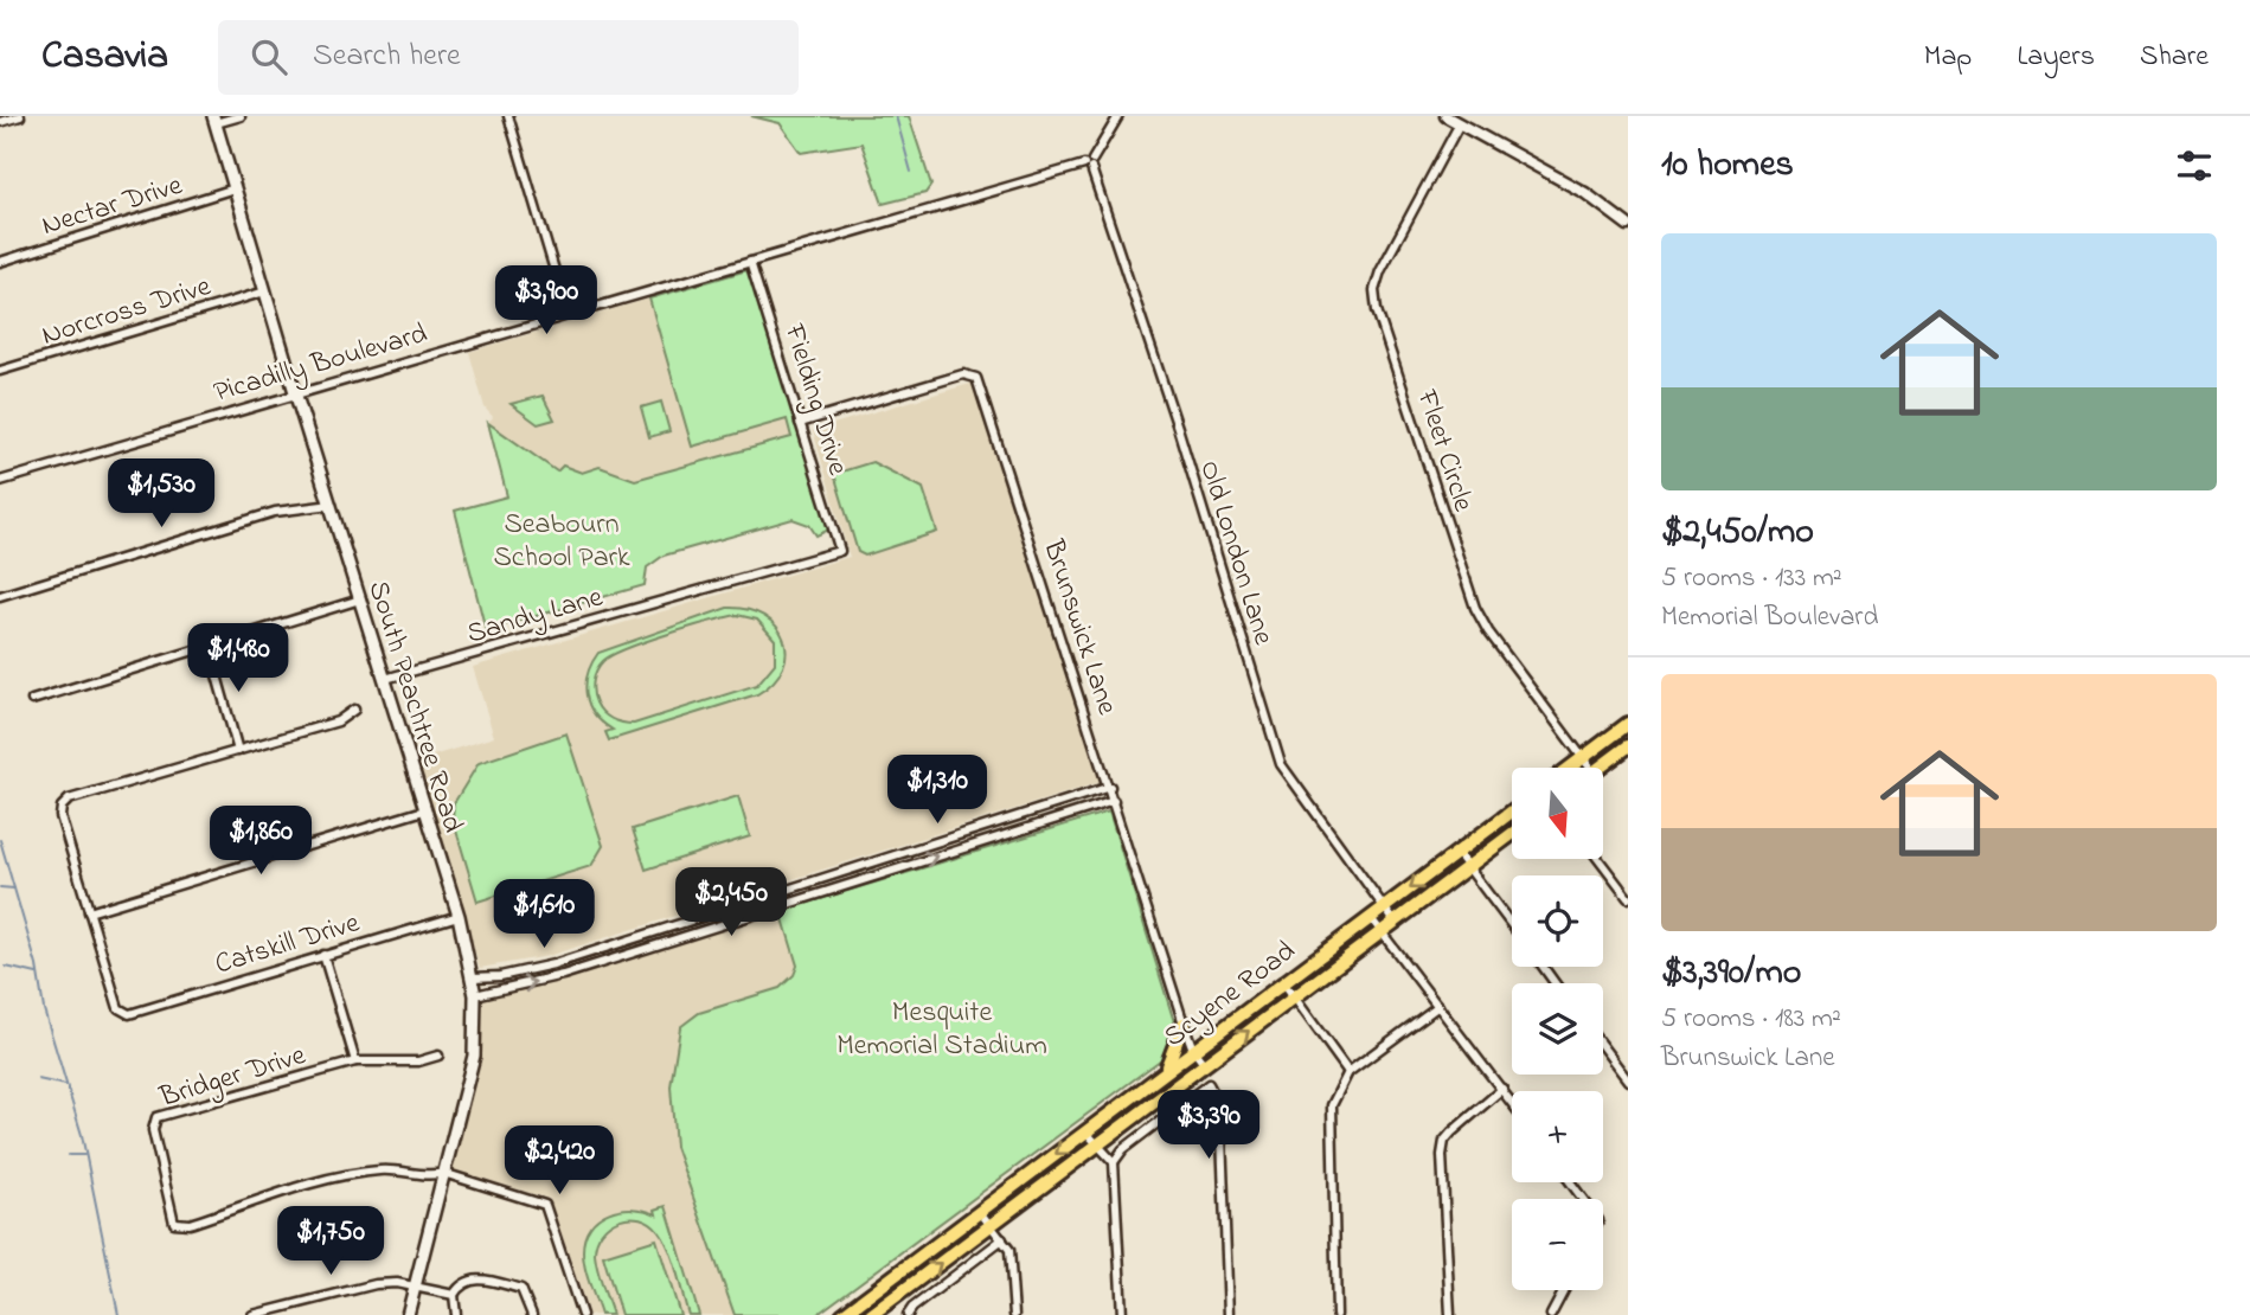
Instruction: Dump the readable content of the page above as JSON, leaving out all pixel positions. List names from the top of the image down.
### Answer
{
  "streets": {
    "main road": ["South Peachtree Road", "Scyene Road"],
    "street": [
      "Nectar Drive",
      "Norcross Drive",
      "Picadilly Boulevard",
      "Fielding Drive",
      "Fleet Circle",
      "Old London Lane",
      "Sandy Lane",
      "Brunswick Lane",
      "Catskill Drive",
      "Bridger Drive"
    ]
  },
  "crossings": [
    ["Nectar Drive", "South Peachtree Road"],
    ["Norcross Drive", "South Peachtree Road"],
    ["Picadilly Boulevard", "Fielding Drive"],
    ["Picadilly Boulevard", "Old London Lane"],
    ["Picadilly Boulevard", "South Peachtree Road"],
    ["Fielding Drive", "Sandy Lane"],
    ["Fielding Drive", "Brunswick Lane"],
    ["Old London Lane", "Scyene Road"],
    ["Sandy Lane", "South Peachtree Road"],
    ["Brunswick Lane", "Scyene Road"],
    ["South Peachtree Road", "Catskill Drive"],
    ["South Peachtree Road", "Bridger Drive"]
  ],
  "parks": ["Seabourn School Park", "Mesquite Memorial Stadium"],
  "north": "bottom",
  "page": {
    "header": "Casavia",
    "search": "Search here",
    "nav": ["Map", "Layers", "Share"],
    "heading": "10 homes",
    "list": [
      {
        "name": "$2,450/mo",
        "note": "5 rooms · 133 m² · Memorial Boulevard"
      },
      {
        "name": "$3,390/mo",
        "note": "5 rooms · 183 m² · Brunswick Lane"
      }
    ],
    "price": [
      "$3,900",
      "$1,530",
      "$1,480",
      "$1,310",
      "$1,860",
      "$2,450",
      "$1,610",
      "$3,390",
      "$2,420",
      "$1,750"
    ],
    "map_buttons": ["+", "−"]
  }
}
